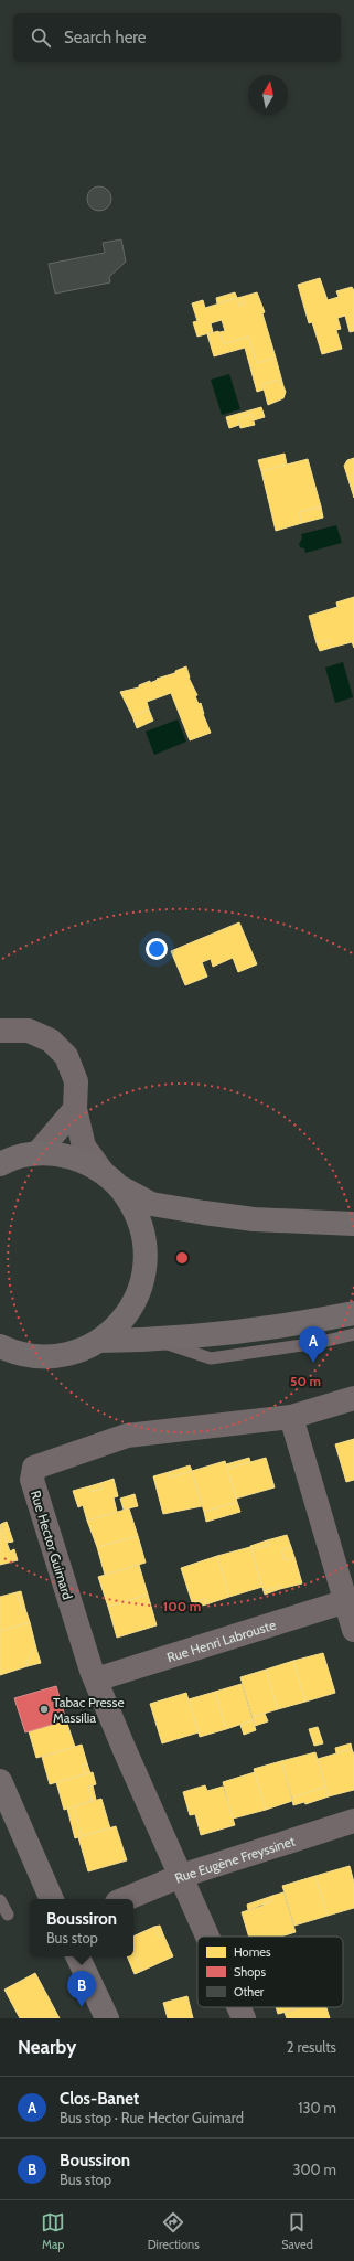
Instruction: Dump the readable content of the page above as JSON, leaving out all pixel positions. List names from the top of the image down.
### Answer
{
  "streets": {
    "street": ["Rue Hector Guimard", "Rue Henri Labrouste", "Rue Eugène Freyssinet"]
  },
  "crossings": [
    ["Rue Hector Guimard", "Rue Henri Labrouste"],
    ["Rue Hector Guimard", "Rue Eugène Freyssinet"]
  ],
  "places": ["Tabac Presse Massilia"],
  "legend": ["Homes", "Shops", "Other"],
  "north": "top",
  "page": {
    "search": "Search here",
    "pins": ["A", "B"],
    "popup": ["Boussiron", "Bus stop"],
    "heading": ["Nearby", "2 results"],
    "list": [
      {
        "mark": "A",
        "name": "Clos-Banet",
        "note": "Bus stop · Rue Hector Guimard",
        "value": "130 m"
      },
      {
        "mark": "B",
        "name": "Boussiron",
        "note": "Bus stop",
        "value": "300 m"
      }
    ],
    "nav": ["Map", "Directions", "Saved"]
  },
  "rings": ["50 m", "100 m"]
}
